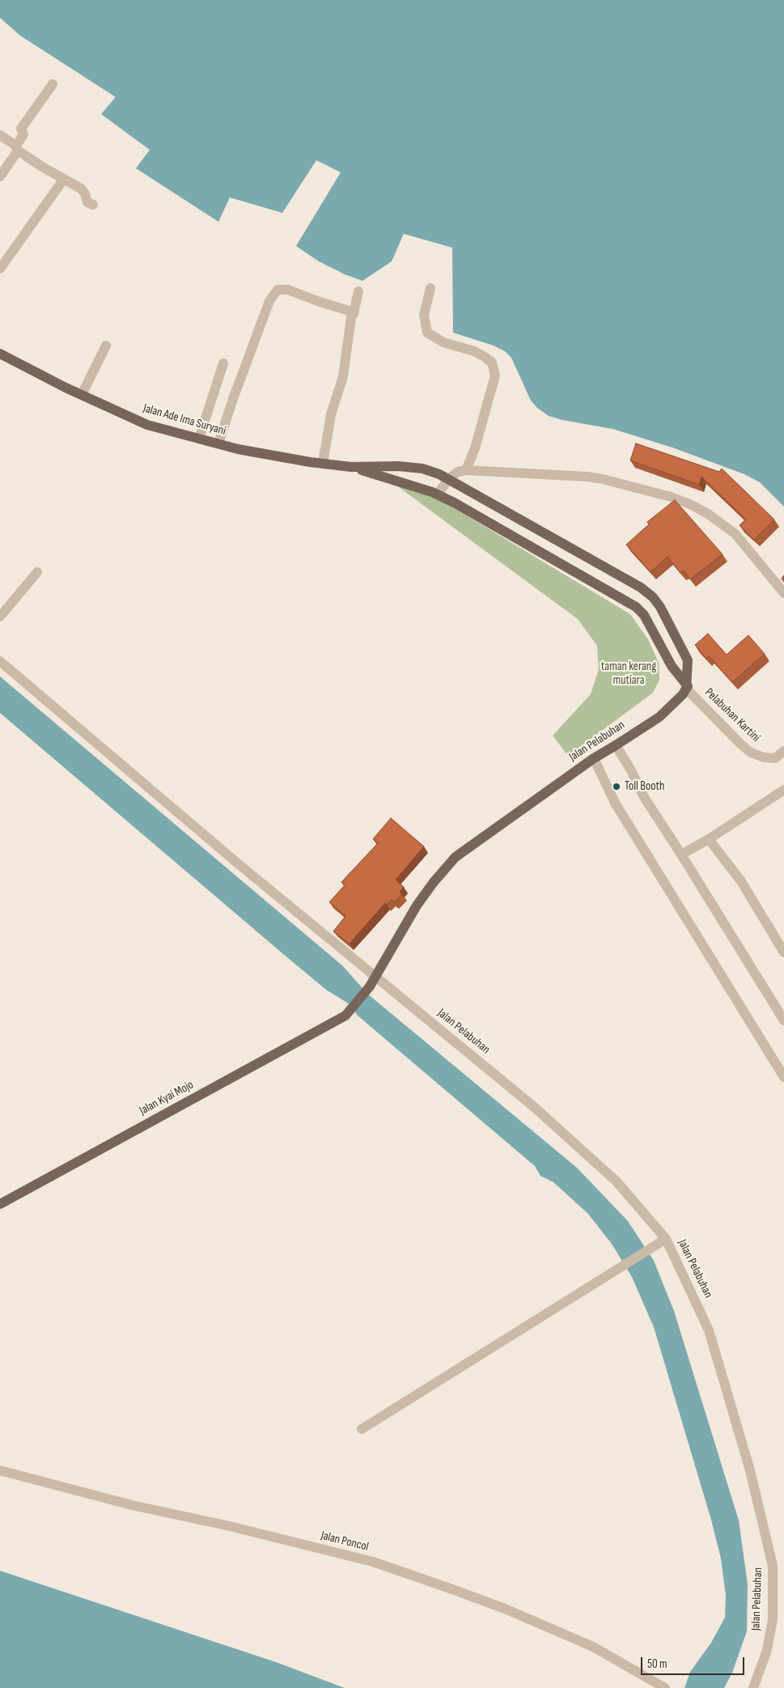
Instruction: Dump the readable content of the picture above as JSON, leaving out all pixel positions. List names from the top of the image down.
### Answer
{
  "streets": {
    "main road": ["Jalan Ade Ima Suryani", "Jalan Pelabuhan", "Jalan Kyai Mojo"],
    "street": ["Pelabuhan Kartini", "Jalan Poncol"]
  },
  "crossings": [
    ["Pelabuhan Kartini", "Jalan Pelabuhan"],
    ["Jalan Pelabuhan", "Jalan Kyai Mojo"]
  ],
  "parks": ["taman kerang mutiara"],
  "places": ["Toll Booth"],
  "scale_bar": "50 m"
}
